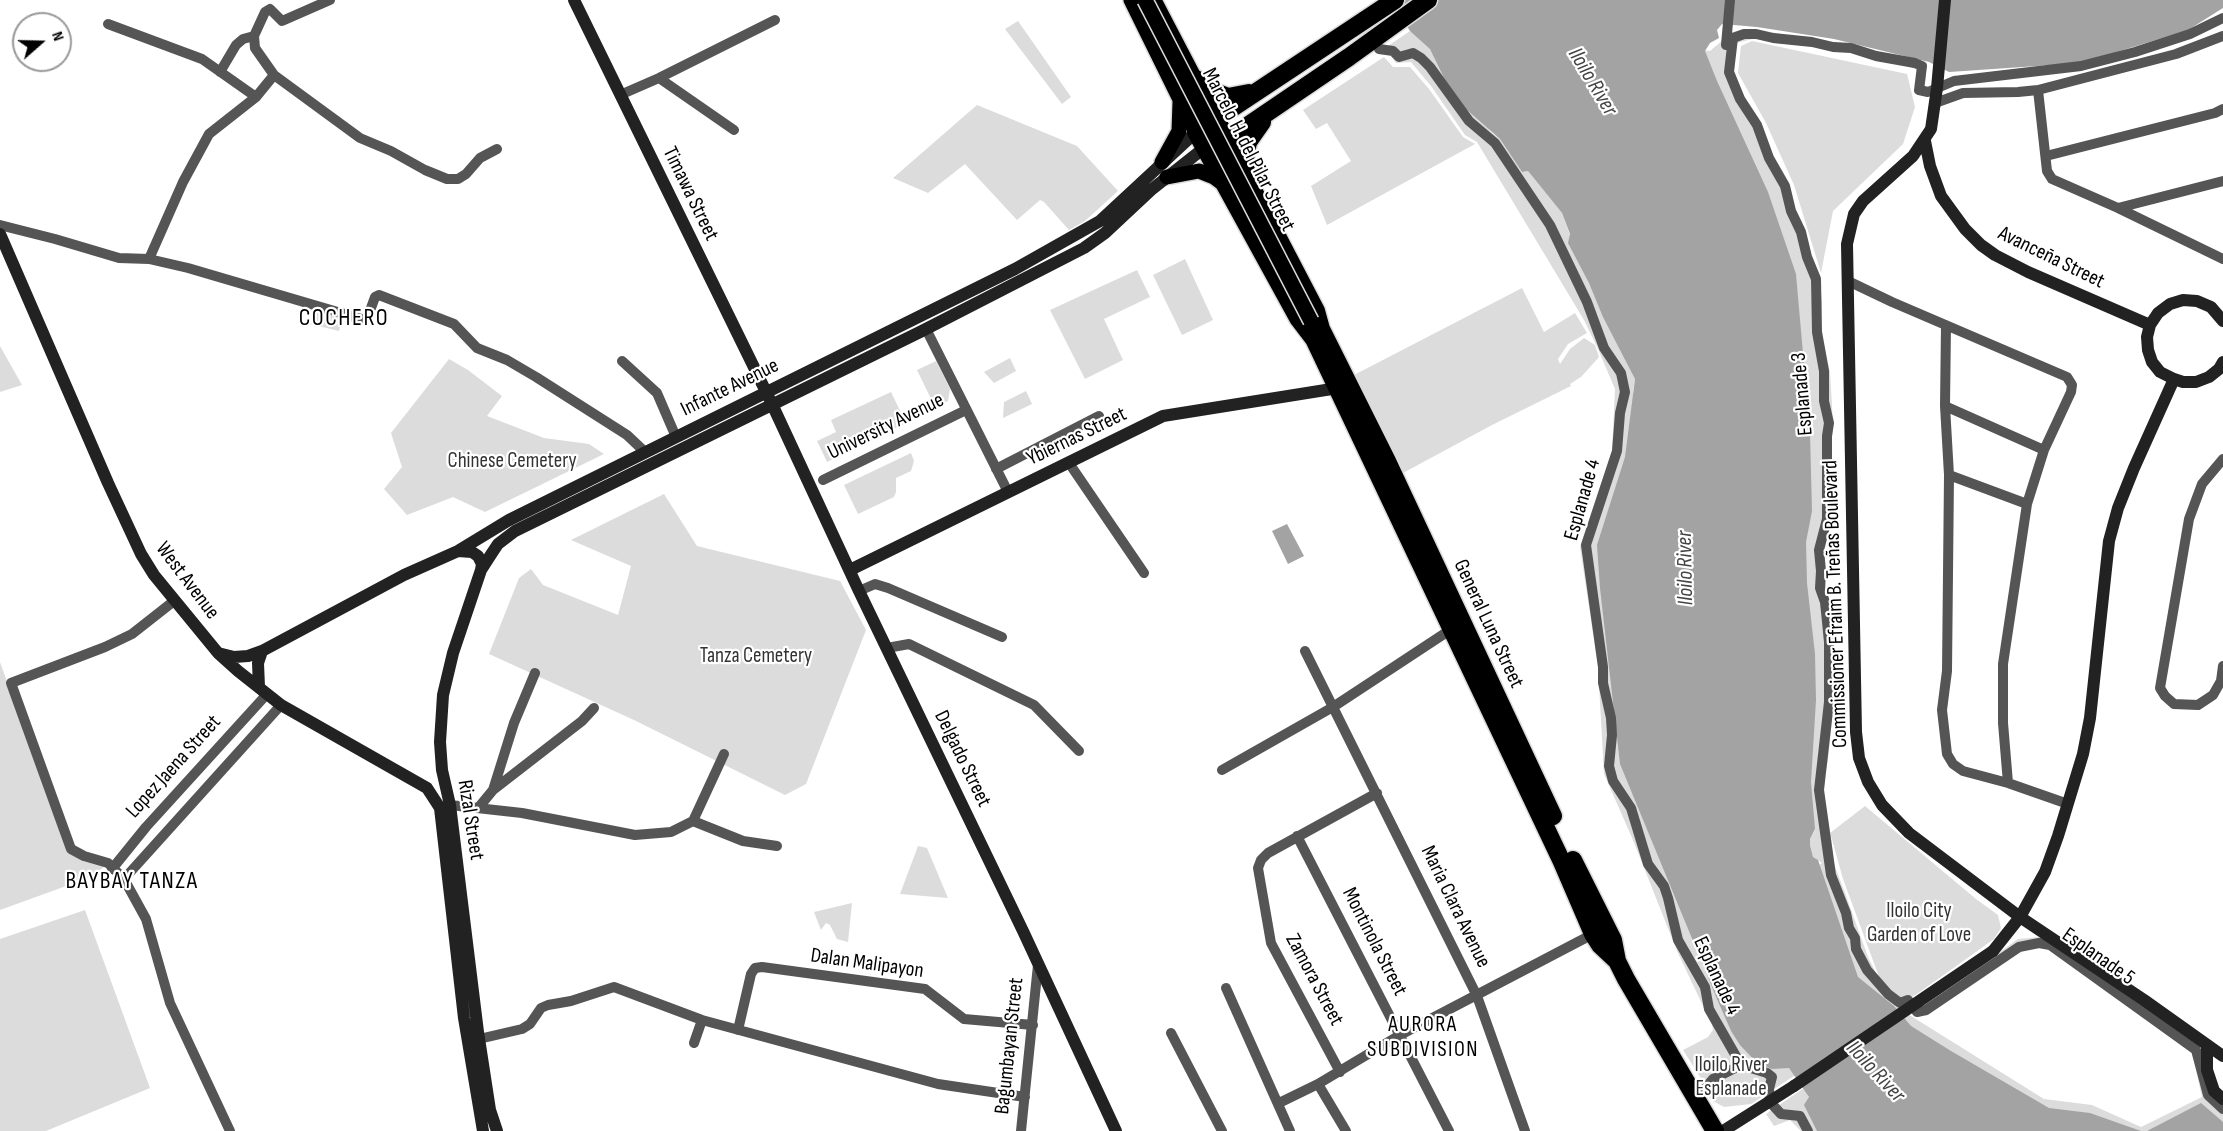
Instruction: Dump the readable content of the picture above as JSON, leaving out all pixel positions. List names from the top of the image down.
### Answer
{
  "streets": {
    "highway": ["Marcelo H. del Pilar Street", "General Luna Street"],
    "main road": [
      "Timawa Street",
      "Avanceña Street",
      "Infante Avenue",
      "Ybiernas Street",
      "West Avenue",
      "Commissioner Efraim B. Treñas Boulevard",
      "Delgado Street",
      "Rizal Street"
    ],
    "street": [
      "Esplanade 3",
      "University Avenue",
      "Esplanade 4",
      "Lopez Jaena Street",
      "Maria Clara Avenue",
      "Montinola Street",
      "Esplanade 5",
      "Dalan Malipayon",
      "Zamora Street",
      "Bagumbayan Street"
    ]
  },
  "crossings": [
    ["Marcelo H. del Pilar Street", "Infante Avenue"],
    ["Marcelo H. del Pilar Street", "General Luna Street"],
    ["Timawa Street", "Infante Avenue"],
    ["Timawa Street", "Delgado Street"],
    ["Avanceña Street", "Commissioner Efraim B. Treñas Boulevard"],
    ["Infante Avenue", "West Avenue"],
    ["Infante Avenue", "General Luna Street"],
    ["Infante Avenue", "Delgado Street"],
    ["Infante Avenue", "Rizal Street"],
    ["Esplanade 3", "Esplanade 5"],
    ["Ybiernas Street", "General Luna Street"],
    ["Ybiernas Street", "Delgado Street"],
    ["West Avenue", "Lopez Jaena Street"],
    ["West Avenue", "Rizal Street"],
    ["Delgado Street", "Bagumbayan Street"],
    ["Maria Clara Avenue", "Zamora Street"],
    ["Montinola Street", "Zamora Street"],
    ["Dalan Malipayon", "Bagumbayan Street"]
  ],
  "districts": ["COCHERO", "BAYBAY TANZA", "AURORA SUBDIVISION"],
  "water": ["Iloilo River"],
  "parks": [
    "Chinese Cemetery",
    "Tanza Cemetery",
    "Iloilo City Garden of Love",
    "Iloilo River Esplanade"
  ],
  "north": "right"
}
